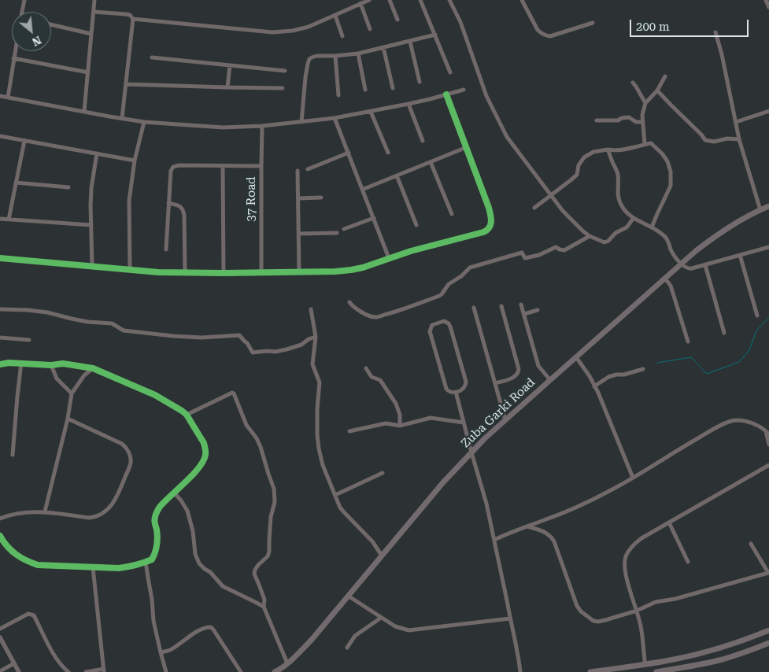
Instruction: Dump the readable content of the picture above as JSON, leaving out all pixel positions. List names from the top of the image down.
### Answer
{
  "streets": {
    "main road": ["Zuba Garki Road"],
    "street": ["37 Road"]
  },
  "scale_bar": "200 m",
  "north": "bottom right"
}
